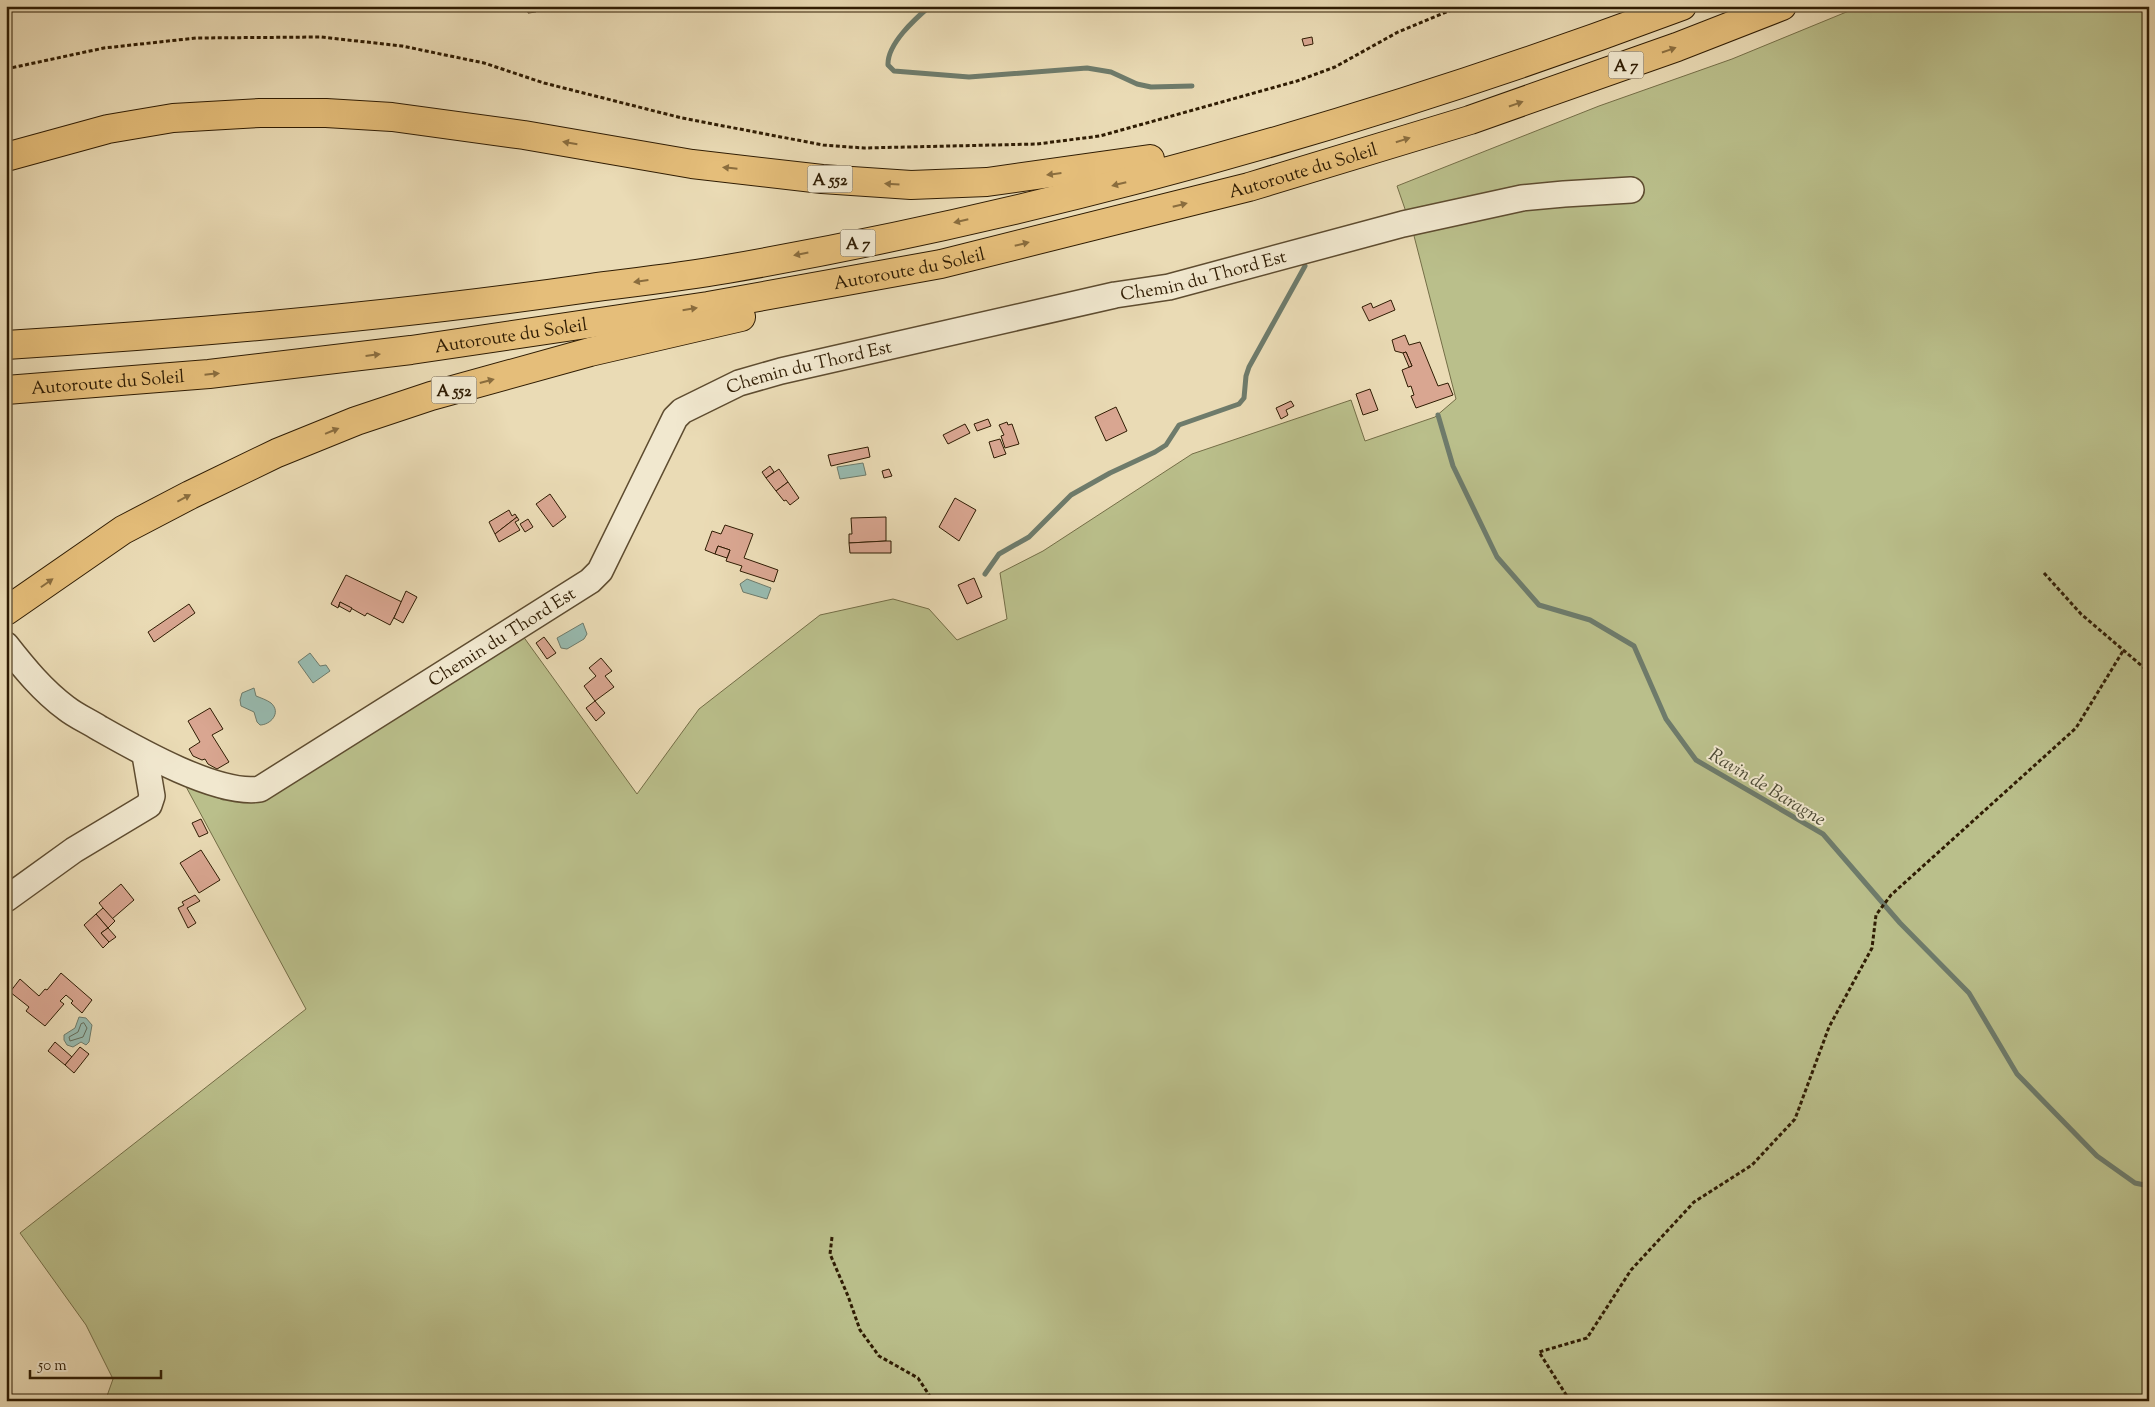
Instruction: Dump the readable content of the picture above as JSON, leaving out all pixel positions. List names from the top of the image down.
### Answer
{
  "streets": {
    "highway": ["A 7", "Autoroute du Soleil", "A 552"],
    "street": ["Chemin du Thord Est"]
  },
  "crossings": [
    ["Autoroute du Soleil", "A 552"]
  ],
  "water": ["Ravin de Baragne"],
  "scale_bar": "50 m"
}
